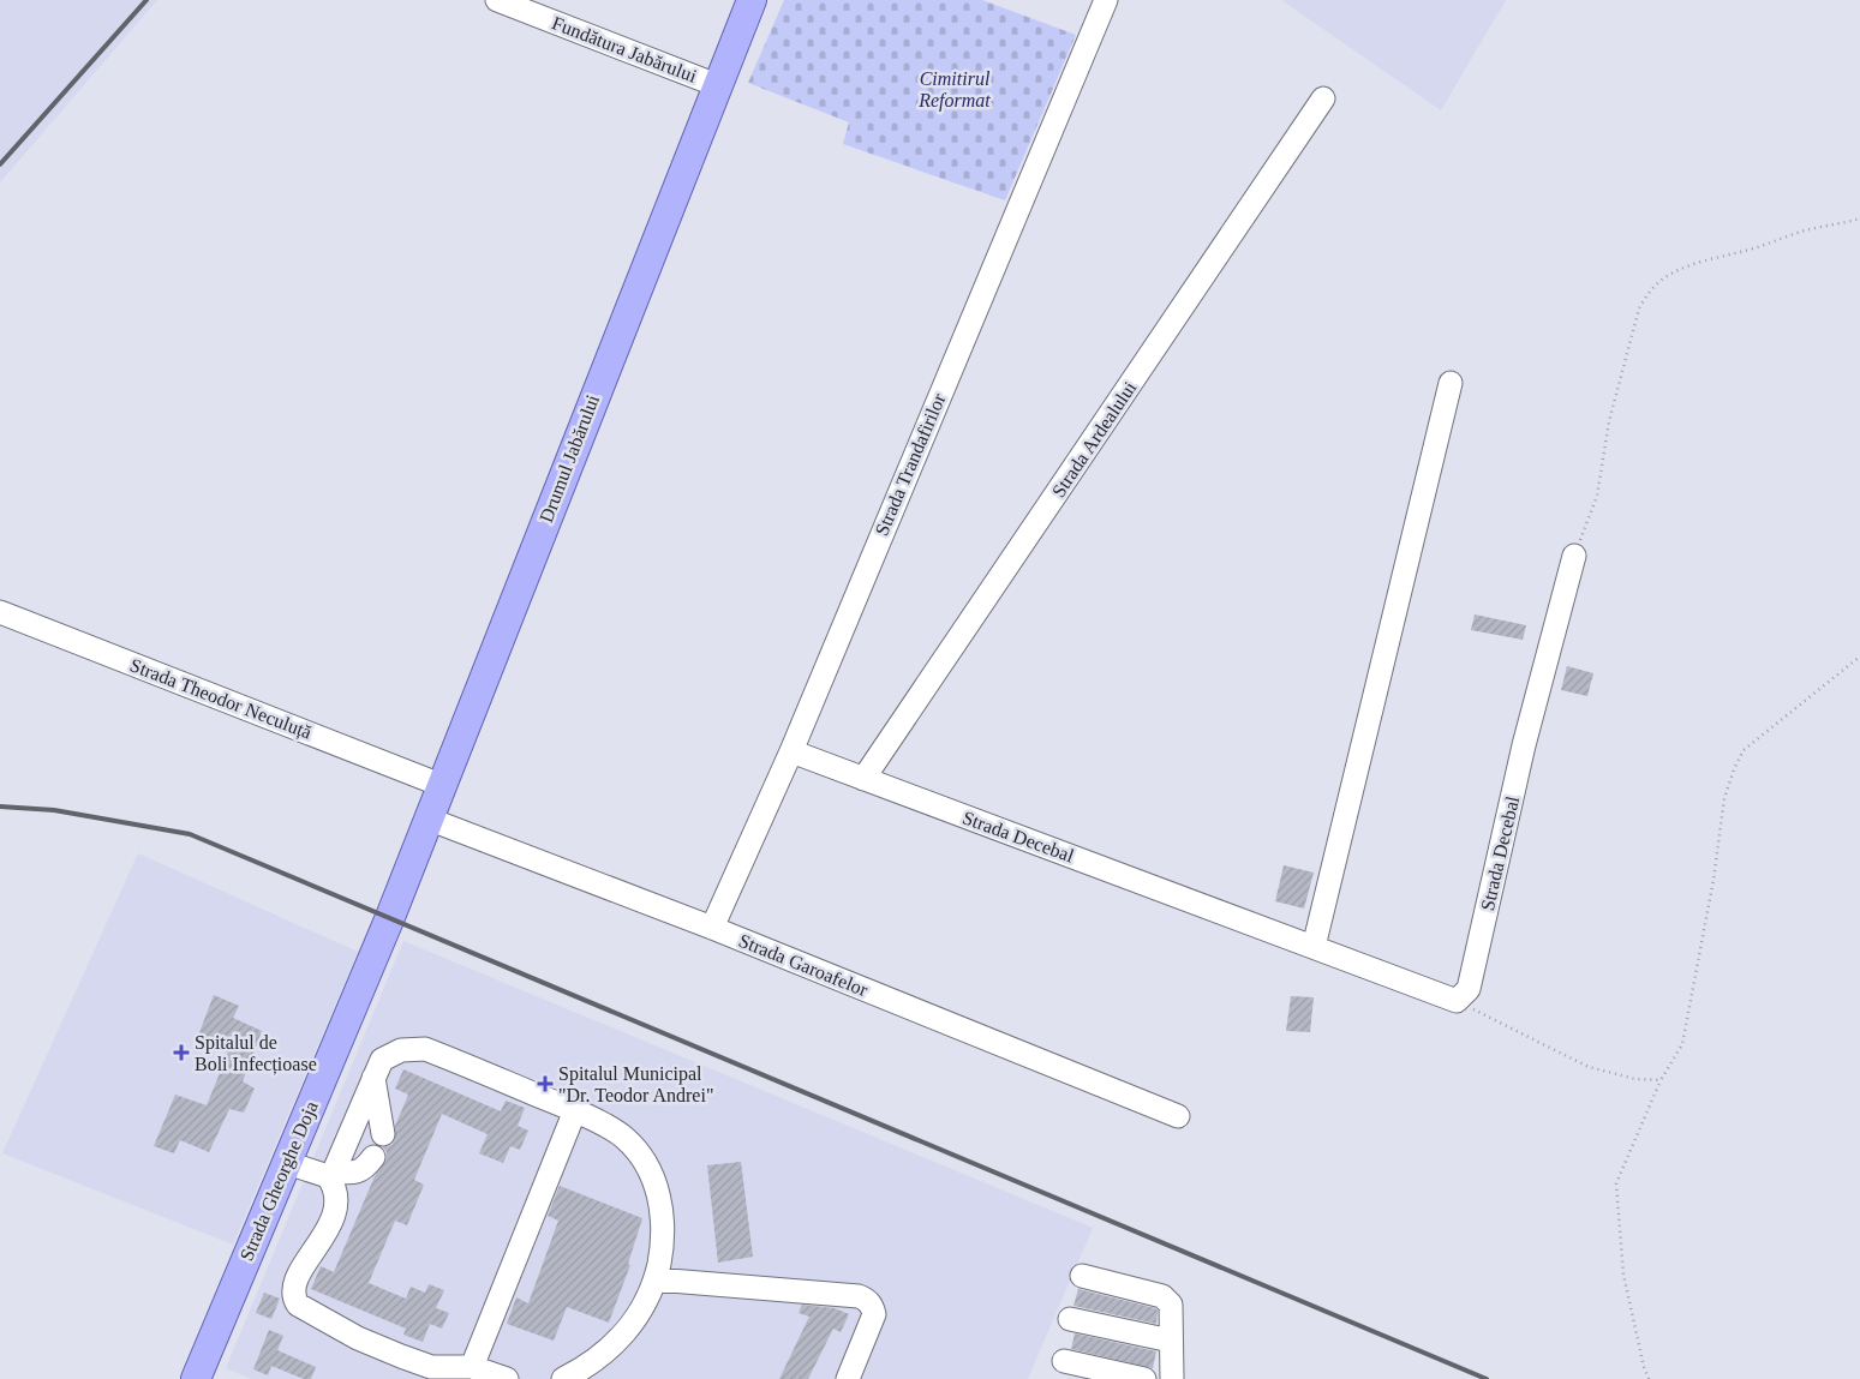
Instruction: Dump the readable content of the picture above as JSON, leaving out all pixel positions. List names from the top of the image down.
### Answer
{
  "streets": {
    "main road": ["Drumul Jabărului", "Strada Gheorghe Doja"],
    "street": [
      "Fundătura Jabărului",
      "Strada Ardealului",
      "Strada Trandafirilor",
      "Strada Theodor Neculuță",
      "Strada Decebal",
      "Strada Garoafelor"
    ]
  },
  "crossings": [
    ["Fundătura Jabărului", "Drumul Jabărului"],
    ["Strada Ardealului", "Strada Decebal"],
    ["Drumul Jabărului", "Strada Theodor Neculuță"],
    ["Drumul Jabărului", "Strada Garoafelor"],
    ["Drumul Jabărului", "Strada Gheorghe Doja"],
    ["Strada Trandafirilor", "Strada Decebal"],
    ["Strada Trandafirilor", "Strada Garoafelor"]
  ],
  "parks": ["Cimitirul Reformat"],
  "places": {
    "health": ["Spitalul de Boli Infecțioase", "Spitalul Municipal \"Dr. Teodor Andrei\""]
  }
}
